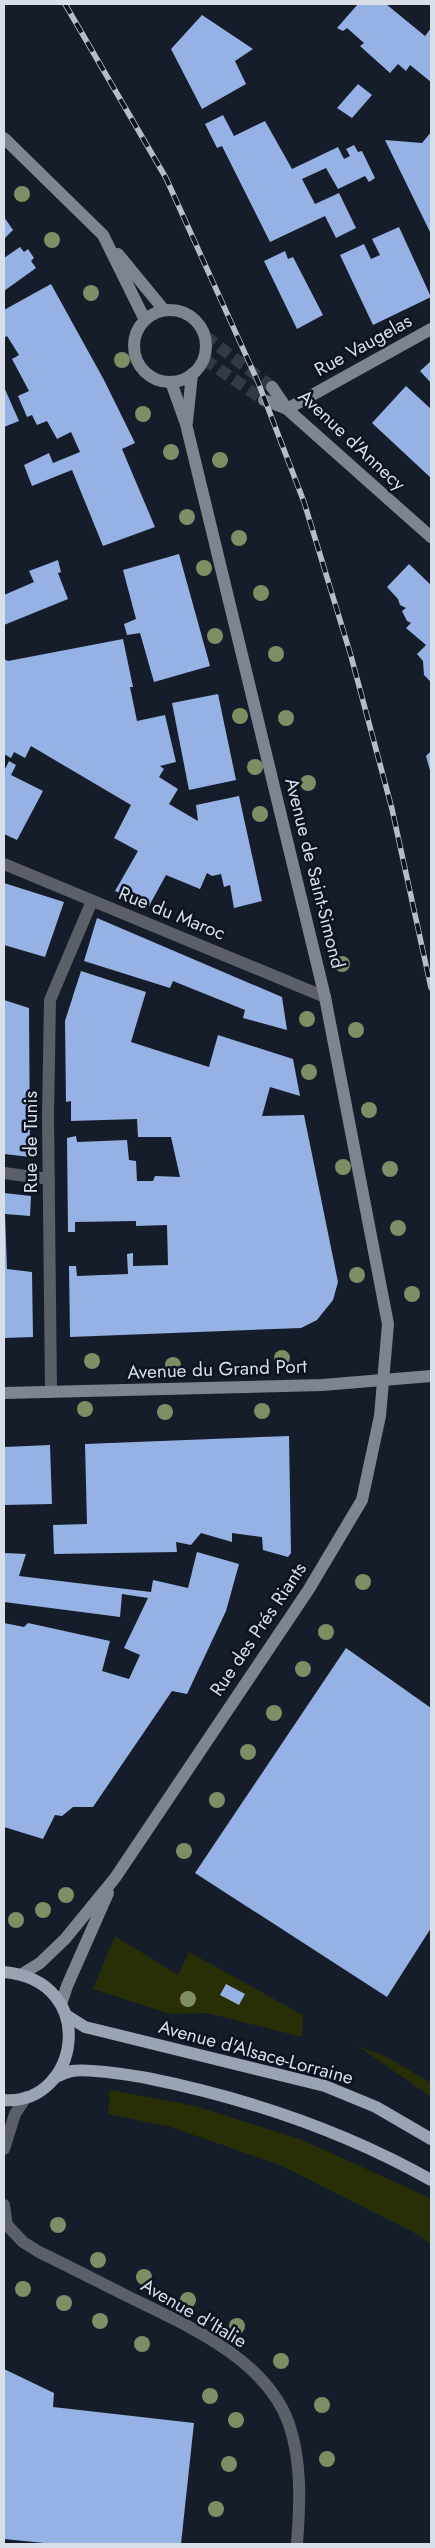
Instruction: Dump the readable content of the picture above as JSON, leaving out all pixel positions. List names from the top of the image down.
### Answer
{
  "streets": {
    "main road": [
      "Rue Vaugelas",
      "Avenue d'Annecy",
      "Avenue de Saint-Simond",
      "Avenue du Grand Port",
      "Rue des Prés Riants",
      "Avenue d'Alsace-Lorraine"
    ],
    "street": ["Rue du Maroc", "Rue de Tunis", "Avenue d'Italie"]
  },
  "crossings": [
    ["Rue Vaugelas", "Avenue d'Annecy"],
    ["Avenue de Saint-Simond", "Rue du Maroc"],
    ["Avenue de Saint-Simond", "Avenue du Grand Port"],
    ["Avenue de Saint-Simond", "Rue des Prés Riants"],
    ["Rue du Maroc", "Rue de Tunis"],
    ["Rue de Tunis", "Avenue du Grand Port"],
    ["Avenue du Grand Port", "Rue des Prés Riants"],
    ["Rue des Prés Riants", "Avenue d'Alsace-Lorraine"]
  ]
}
